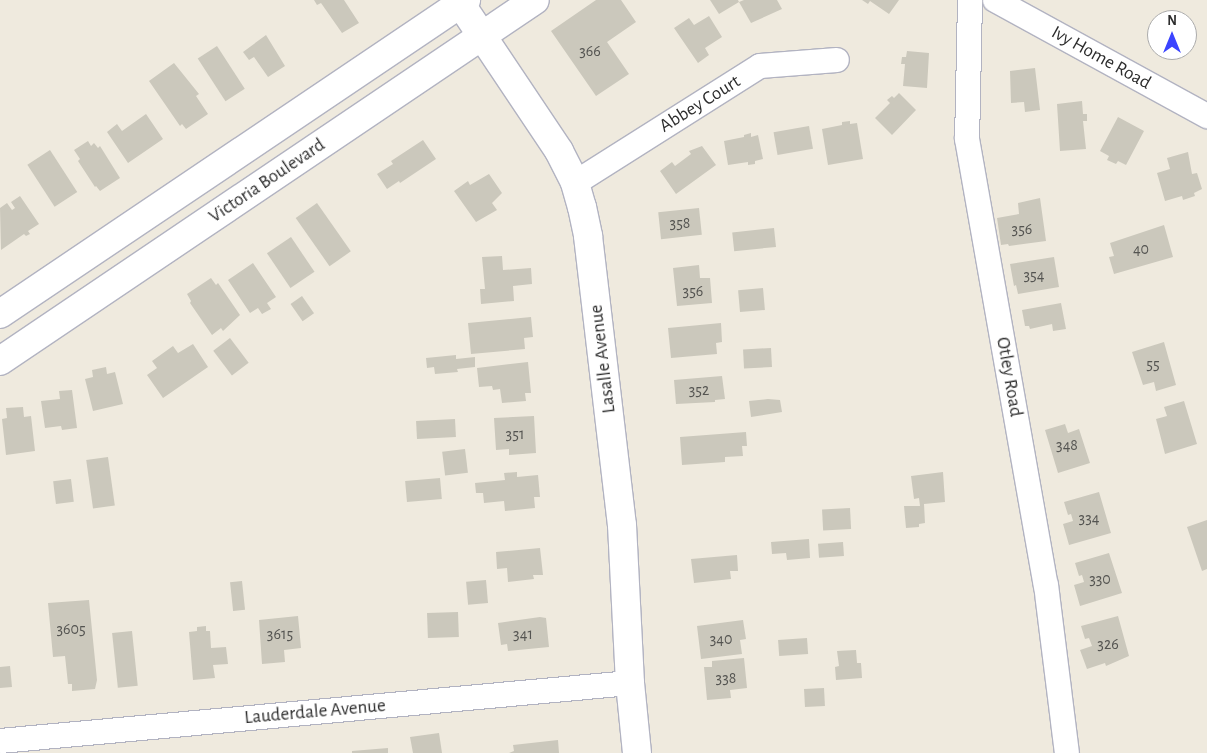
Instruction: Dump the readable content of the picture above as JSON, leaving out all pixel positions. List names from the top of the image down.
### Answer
{
  "streets": {
    "main road": ["Victoria Boulevard", "Lasalle Avenue"],
    "street": [
      "Ivy Home Road",
      "Abbey Court",
      "Otley Road",
      "Lauderdale Avenue"
    ]
  },
  "crossings": [
    ["Abbey Court", "Lasalle Avenue"],
    ["Victoria Boulevard", "Lasalle Avenue"],
    ["Lasalle Avenue", "Lauderdale Avenue"]
  ],
  "house_numbers": [
    "366",
    "358",
    "356",
    "40",
    "354",
    "356",
    "55",
    "352",
    "351",
    "348",
    "334",
    "330",
    "3605",
    "3615",
    "341",
    "340",
    "326",
    "338"
  ],
  "north": "top"
}
